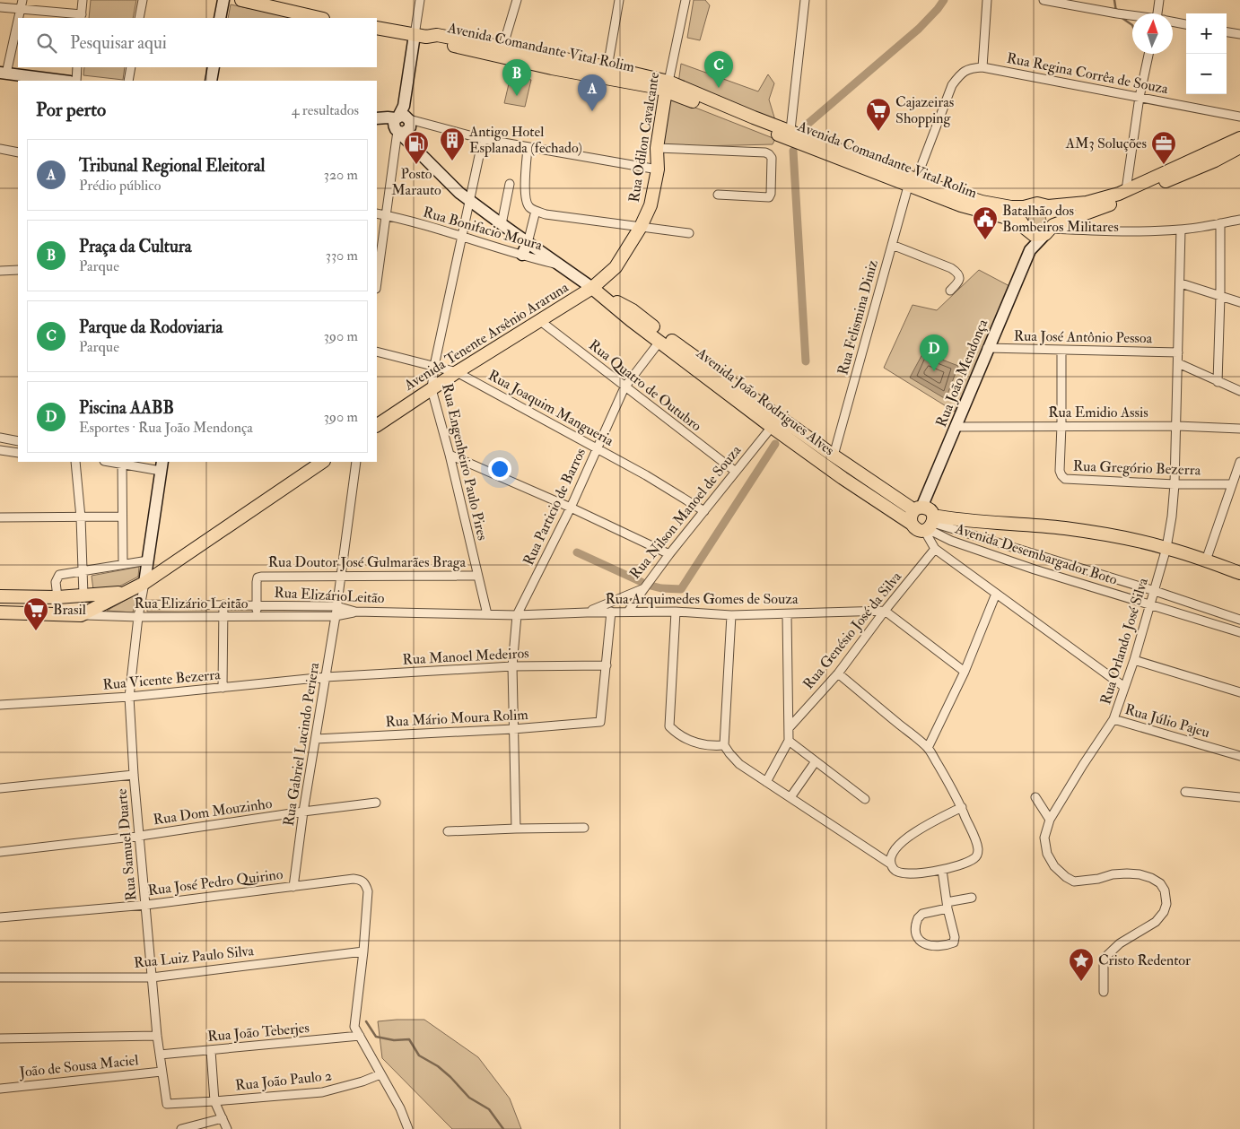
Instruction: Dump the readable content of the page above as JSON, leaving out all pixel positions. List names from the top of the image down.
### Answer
{
  "streets": {
    "main road": [
      "Avenida Comandante Vital Rolim",
      "Rua Odilon Cavalcante",
      "Avenida Tenente Arsênio Araruna",
      "Rua João Mendonça",
      "Avenida João Rodrigues Alves"
    ],
    "street": [
      "Rua Regina Corrêa de Souza",
      "Rua Bonifacio Moura",
      "Rua Felismina Diniz",
      "Rua José Antônio Pessoa",
      "Rua Quatro de Outubro",
      "Rua Joaquim Mangueria",
      "Rua Emidio Assis",
      "Rua Engenheiro Paulo Pires",
      "Rua Gregório Bezerra",
      "Rua Particio de Barros",
      "Rua Nilson Manoel de Souza",
      "Avenida Desembargador Boto",
      "Rua Doutor José Gulmarães Braga",
      "Rua ElizárioLeitão",
      "Rua Arquimedes Gomes de Souza",
      "Rua Elizário Leitão",
      "Rua Genésio José da Silva",
      "Rua Orlando José Silva",
      "Rua Manoel Medeiros",
      "Rua Vicente Bezerra",
      "Rua Mário Moura Rolim",
      "Rua Júlio Pajeu",
      "Rua Gabriel Lucindo Periera",
      "Rua Dom Mouzinho",
      "Rua Samuel Duarte",
      "Rua José Pedro Quirino",
      "Rua Luiz Paulo Silva",
      "Rua João Teberjes",
      "João de Sousa Maciel",
      "Rua João Paulo 2"
    ]
  },
  "crossings": [
    ["Avenida Comandante Vital Rolim", "Rua Odilon Cavalcante"],
    ["Avenida Comandante Vital Rolim", "Rua Felismina Diniz"],
    ["Avenida Comandante Vital Rolim", "Rua João Mendonça"],
    ["Rua Regina Corrêa de Souza", "Rua Felismina Diniz"],
    ["Rua Odilon Cavalcante", "Avenida Tenente Arsênio Araruna"],
    ["Rua Odilon Cavalcante", "Avenida João Rodrigues Alves"],
    ["Rua Bonifacio Moura", "Avenida João Rodrigues Alves"],
    ["Rua Bonifacio Moura", "Rua Engenheiro Paulo Pires"],
    ["Rua Felismina Diniz", "Avenida João Rodrigues Alves"],
    ["Avenida Tenente Arsênio Araruna", "Rua Quatro de Outubro"],
    ["Avenida Tenente Arsênio Araruna", "Avenida João Rodrigues Alves"],
    ["Avenida Tenente Arsênio Araruna", "Rua Joaquim Mangueria"],
    ["Avenida Tenente Arsênio Araruna", "Rua Engenheiro Paulo Pires"],
    ["Rua José Antônio Pessoa", "Rua João Mendonça"],
    ["Rua José Antônio Pessoa", "Rua Gregório Bezerra"],
    ["Rua José Antônio Pessoa", "Rua Orlando José Silva"],
    ["Rua João Mendonça", "Avenida João Rodrigues Alves"],
    ["Rua João Mendonça", "Rua Emidio Assis"],
    ["Rua João Mendonça", "Avenida Desembargador Boto"],
    ["Rua Quatro de Outubro", "Rua Particio de Barros"],
    ["Rua Quatro de Outubro", "Rua Nilson Manoel de Souza"],
    ["Avenida João Rodrigues Alves", "Rua Engenheiro Paulo Pires"],
    ["Avenida João Rodrigues Alves", "Rua Particio de Barros"],
    ["Avenida João Rodrigues Alves", "Rua Nilson Manoel de Souza"],
    ["Avenida João Rodrigues Alves", "Avenida Desembargador Boto"],
    ["Rua Joaquim Mangueria", "Rua Engenheiro Paulo Pires"],
    ["Rua Joaquim Mangueria", "Rua Particio de Barros"],
    ["Rua Joaquim Mangueria", "Rua Nilson Manoel de Souza"],
    ["Rua Emidio Assis", "Rua Gregório Bezerra"],
    ["Rua Emidio Assis", "Rua Orlando José Silva"],
    ["Rua Engenheiro Paulo Pires", "Rua Doutor José Gulmarães Braga"],
    ["Rua Engenheiro Paulo Pires", "Rua ElizárioLeitão"],
    ["Rua Gregório Bezerra", "Rua Orlando José Silva"],
    ["Rua Particio de Barros", "Rua ElizárioLeitão"],
    ["Rua Particio de Barros", "Rua Arquimedes Gomes de Souza"],
    ["Rua Nilson Manoel de Souza", "Rua Arquimedes Gomes de Souza"],
    ["Avenida Desembargador Boto", "Rua Orlando José Silva"],
    ["Rua Doutor José Gulmarães Braga", "Rua ElizárioLeitão"],
    ["Rua Doutor José Gulmarães Braga", "Rua Gabriel Lucindo Periera"],
    ["Rua ElizárioLeitão", "Rua Arquimedes Gomes de Souza"],
    ["Rua ElizárioLeitão", "Rua Elizário Leitão"],
    ["Rua ElizárioLeitão", "Rua Gabriel Lucindo Periera"],
    ["Rua ElizárioLeitão", "Rua Samuel Duarte"],
    ["Rua Arquimedes Gomes de Souza", "Rua Genésio José da Silva"],
    ["Rua Elizário Leitão", "Rua Gabriel Lucindo Periera"],
    ["Rua Elizário Leitão", "Rua Samuel Duarte"],
    ["Rua Orlando José Silva", "Rua Júlio Pajeu"],
    ["Rua Manoel Medeiros", "Rua Vicente Bezerra"],
    ["Rua Manoel Medeiros", "Rua Mário Moura Rolim"],
    ["Rua Manoel Medeiros", "Rua Gabriel Lucindo Periera"],
    ["Rua Vicente Bezerra", "Rua Gabriel Lucindo Periera"],
    ["Rua Vicente Bezerra", "Rua Samuel Duarte"],
    ["Rua Mário Moura Rolim", "Rua Gabriel Lucindo Periera"],
    ["Rua Gabriel Lucindo Periera", "Rua Dom Mouzinho"],
    ["Rua Gabriel Lucindo Periera", "Rua José Pedro Quirino"],
    ["Rua Dom Mouzinho", "Rua Samuel Duarte"],
    ["Rua Samuel Duarte", "Rua José Pedro Quirino"],
    ["Rua Samuel Duarte", "Rua Luiz Paulo Silva"],
    ["Rua Samuel Duarte", "Rua João Teberjes"],
    ["Rua Samuel Duarte", "João de Sousa Maciel"],
    ["Rua Samuel Duarte", "Rua João Paulo 2"],
    ["Rua José Pedro Quirino", "Rua Luiz Paulo Silva"],
    ["Rua João Teberjes", "Rua João Paulo 2"]
  ],
  "places": {
    "supermarket": ["Cajazeiras Shopping", "Brasil"],
    "building": ["Antigo Hotel Esplanada (fechado)"],
    "fuel station": ["Posto Marauto"],
    "office": ["AM3 Soluções"],
    "public building": ["Batalhão dos Bombeiros Militares"],
    "place": ["Cristo Redentor"]
  },
  "north": "top",
  "page": {
    "map_buttons": ["+", "−"],
    "search": "Pesquisar aqui",
    "pins": [
      "C",
      "B",
      "A",
      "D"
    ],
    "heading": ["Por perto", "4 resultados"],
    "list": [
      {
        "mark": "A",
        "name": "Tribunal Regional Eleitoral",
        "note": "Prédio público",
        "value": "320 m"
      },
      {
        "mark": "B",
        "name": "Praça da Cultura",
        "note": "Parque",
        "value": "330 m"
      },
      {
        "mark": "C",
        "name": "Parque da Rodoviaria",
        "note": "Parque",
        "value": "390 m"
      },
      {
        "mark": "D",
        "name": "Piscina AABB",
        "note": "Esportes · Rua João Mendonça",
        "value": "390 m"
      }
    ]
  }
}
